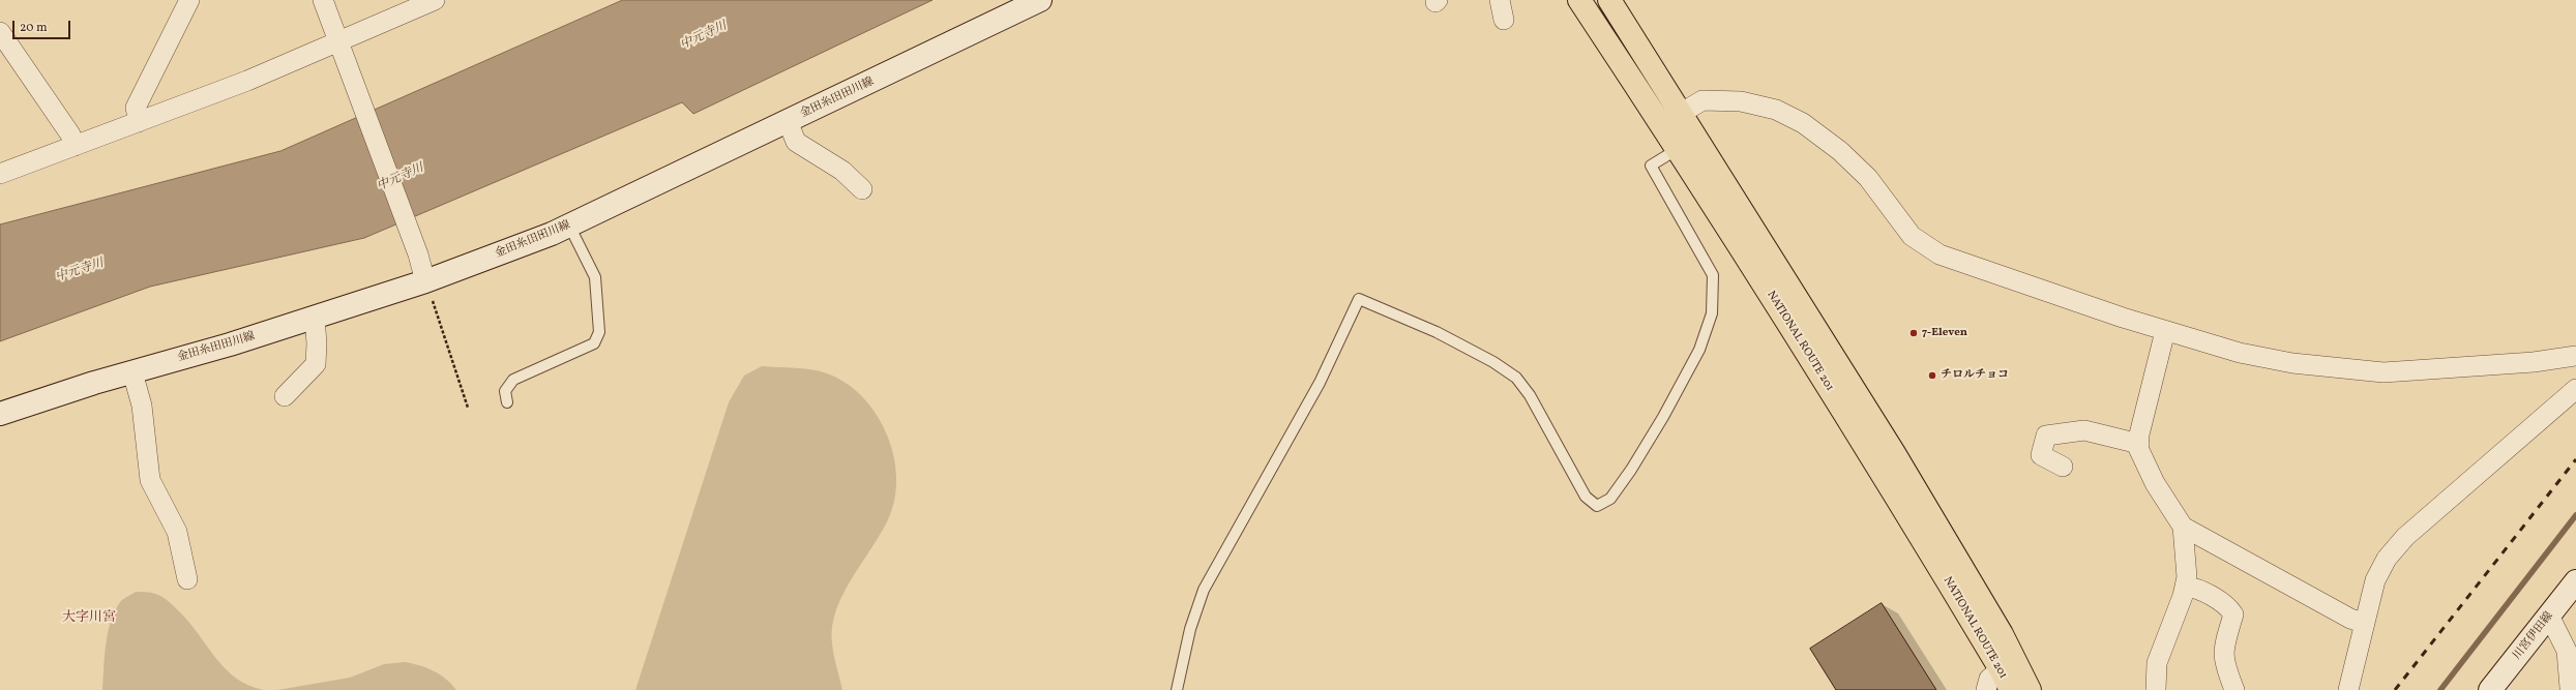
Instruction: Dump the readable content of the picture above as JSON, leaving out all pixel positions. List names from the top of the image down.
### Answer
{
  "streets": {
    "highway": ["NATIONAL ROUTE 201"],
    "main road": ["金田糸田田川線", "川宮伊田線"]
  },
  "districts": ["大字川宮"],
  "water": ["中元寺川"],
  "places": ["7-Eleven", "チロルチョコ"],
  "scale_bar": "20 m"
}
